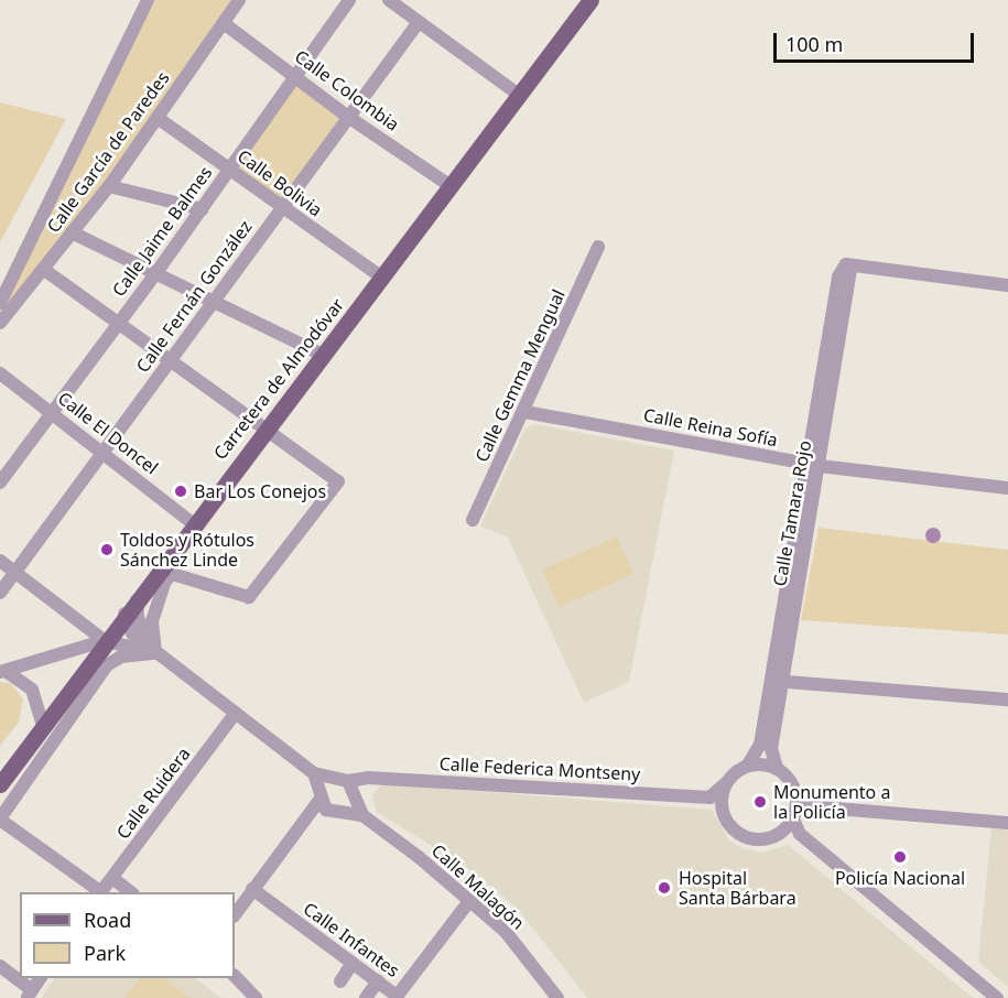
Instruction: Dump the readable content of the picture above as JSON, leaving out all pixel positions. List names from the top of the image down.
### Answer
{
  "streets": {
    "main road": ["Carretera de Almodóvar"],
    "street": [
      "Calle Colombia",
      "Calle García de Paredes",
      "Calle Bolivia",
      "Calle Jaime Balmes",
      "Calle Fernán González",
      "Calle Gemma Mengual",
      "Calle Reina Sofía",
      "Calle El Doncel",
      "Calle Tamara Rojo",
      "Calle Federica Montseny",
      "Calle Ruidera",
      "Calle Malagón",
      "Calle Infantes"
    ]
  },
  "crossings": [
    ["Calle Colombia", "Calle García de Paredes"],
    ["Calle Colombia", "Calle Jaime Balmes"],
    ["Calle Colombia", "Calle Fernán González"],
    ["Calle Colombia", "Carretera de Almodóvar"],
    ["Calle García de Paredes", "Calle Bolivia"],
    ["Calle Bolivia", "Calle Jaime Balmes"],
    ["Calle Bolivia", "Calle Fernán González"],
    ["Calle Bolivia", "Carretera de Almodóvar"],
    ["Calle Jaime Balmes", "Calle El Doncel"],
    ["Calle Fernán González", "Calle El Doncel"],
    ["Calle Gemma Mengual", "Calle Reina Sofía"],
    ["Carretera de Almodóvar", "Calle El Doncel"],
    ["Calle Reina Sofía", "Calle Tamara Rojo"],
    ["Calle Malagón", "Calle Infantes"]
  ],
  "places": [
    "Bar Los Conejos",
    "Toldos y Rótulos Sánchez Linde",
    "Monumento a la Policía",
    "Policía Nacional",
    "Hospital Santa Bárbara"
  ],
  "legend": ["Road", "Park"],
  "scale_bar": "100 m"
}
